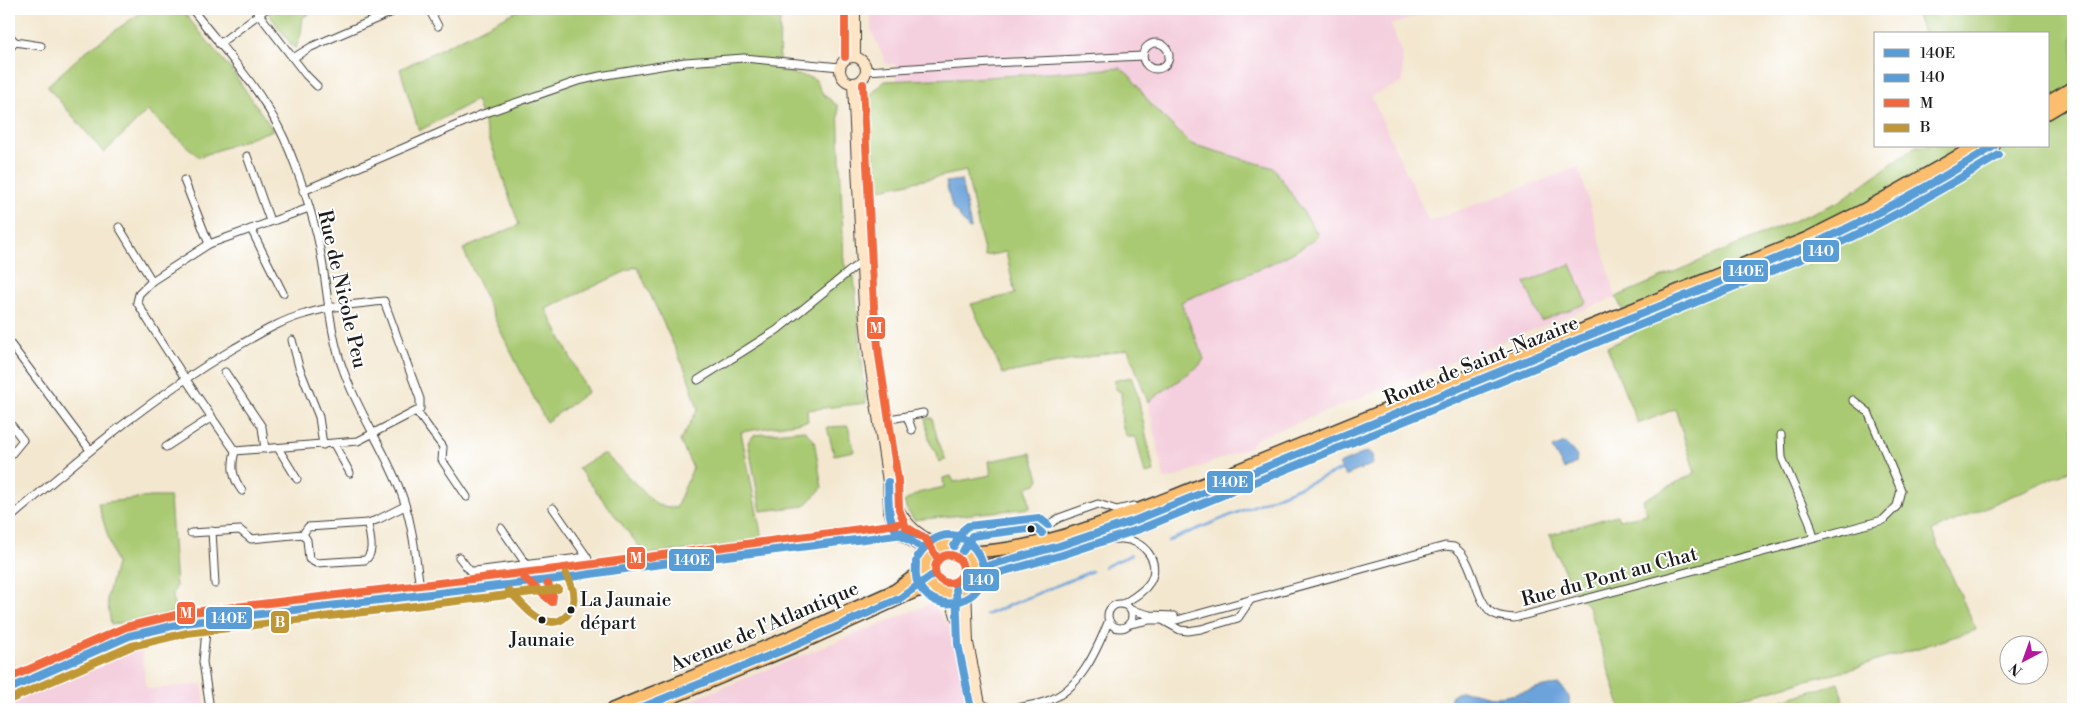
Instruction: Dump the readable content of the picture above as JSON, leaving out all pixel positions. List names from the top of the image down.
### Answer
{
  "streets": {
    "main road": ["Route de Saint-Nazaire", "Avenue de l'Atlantique"],
    "street": ["Rue de Nicole Peu", "Rue du Pont au Chat"]
  },
  "crossings": [
    ["Route de Saint-Nazaire", "Avenue de l'Atlantique"]
  ],
  "places": ["La Jaunaie départ", "Jaunaie"],
  "lines": [
    "transit line M",
    "transit line 140E",
    "transit line 140",
    "transit line B"
  ],
  "legend": [
    "140E",
    "140",
    "M",
    "B"
  ],
  "north": "bottom left"
}
